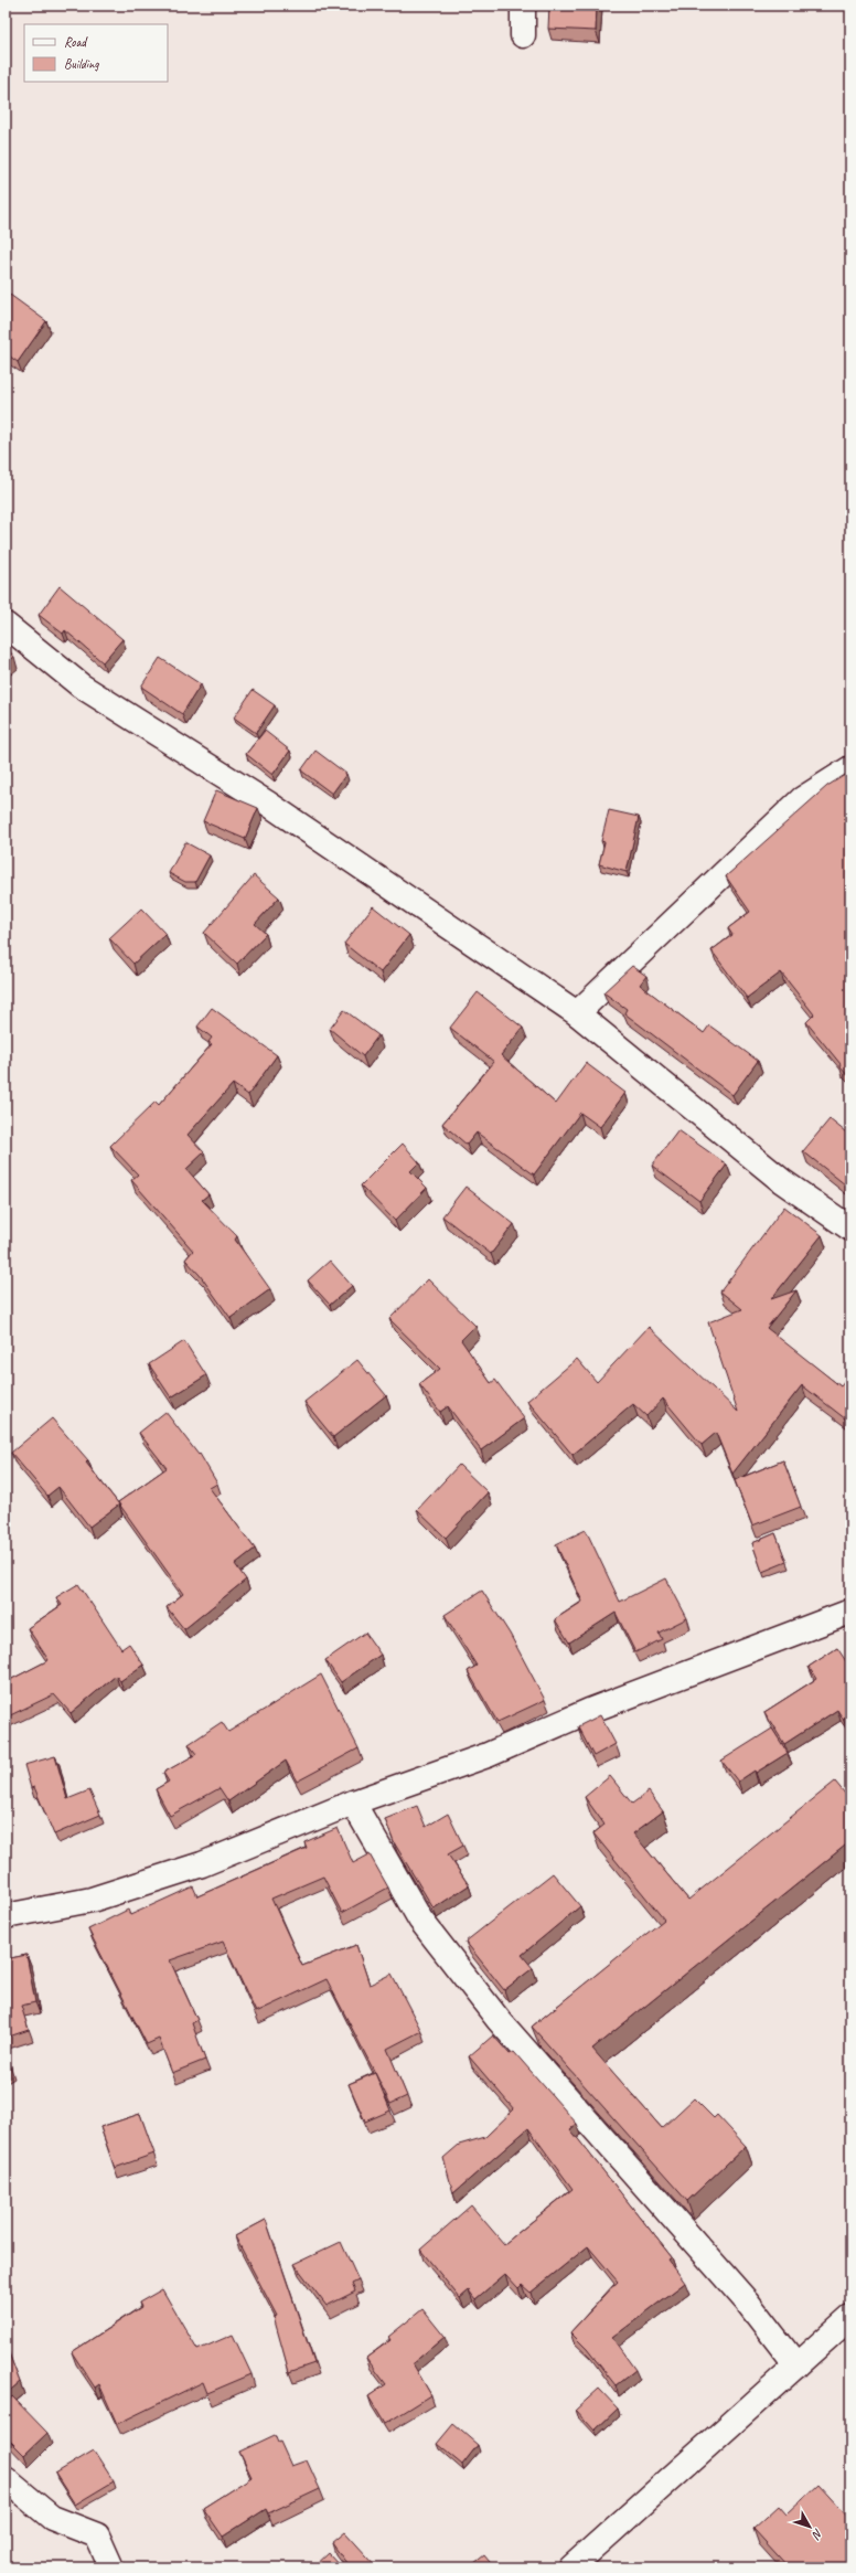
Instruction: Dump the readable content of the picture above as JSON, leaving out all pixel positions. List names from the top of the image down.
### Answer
{
  "legend": ["Road", "Building"],
  "north": "bottom right"
}
